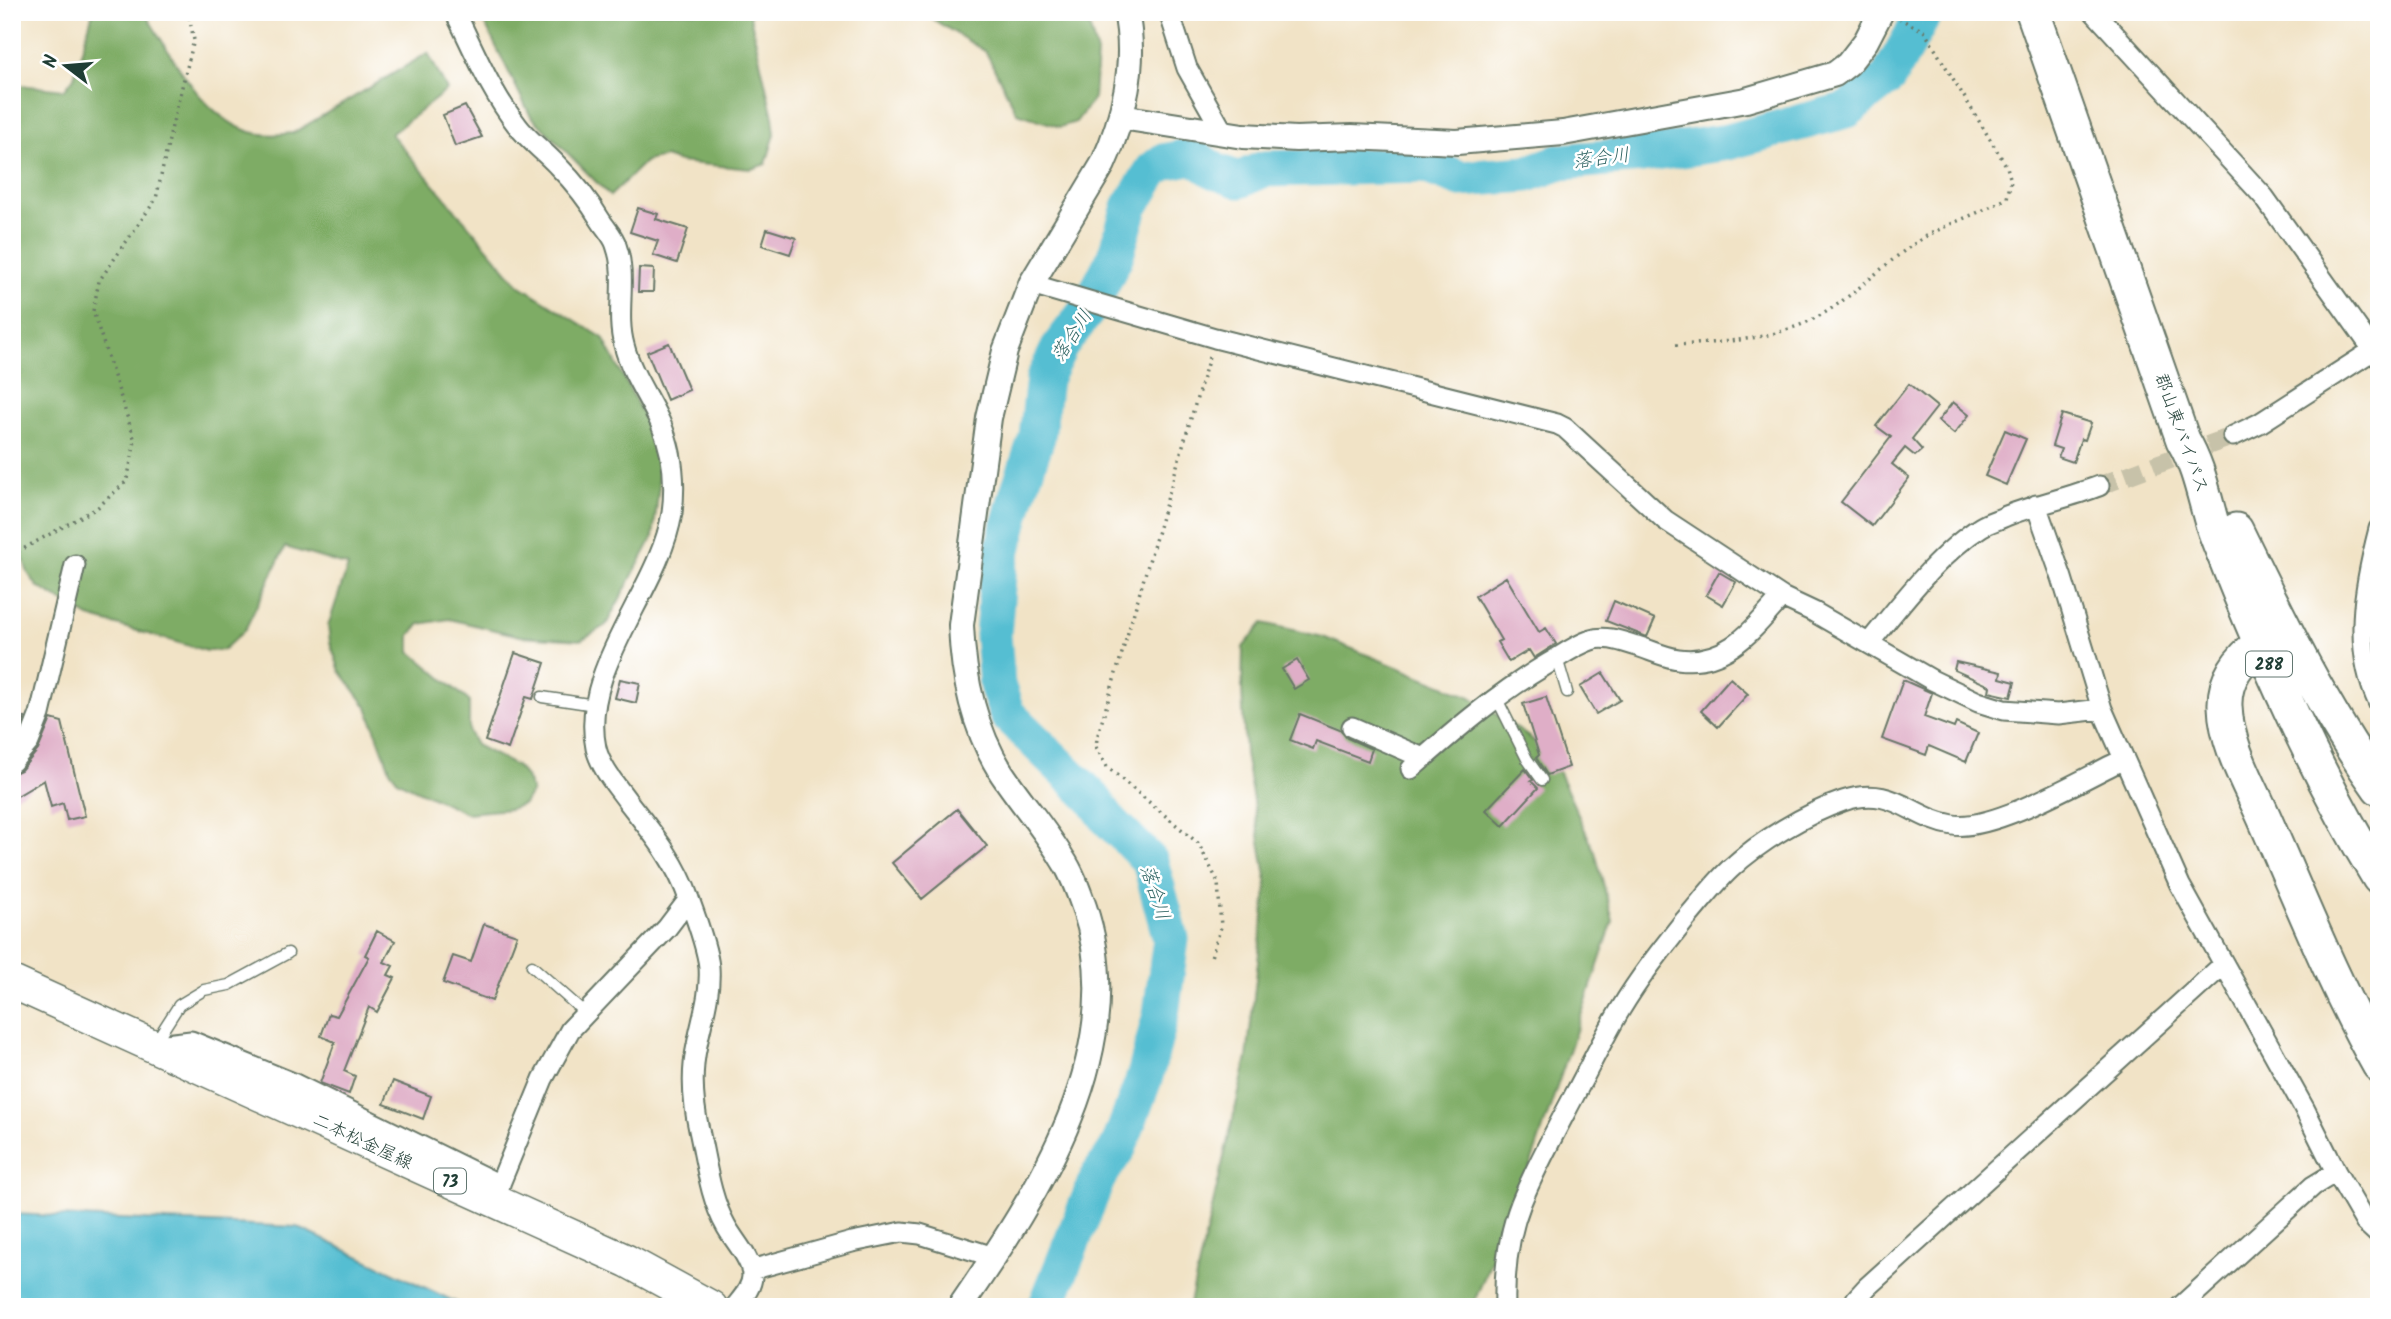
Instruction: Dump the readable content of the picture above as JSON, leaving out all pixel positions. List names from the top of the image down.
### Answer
{
  "streets": {
    "highway": ["郡山東バイパス", "288"],
    "main road": ["二本松金屋線", "73"]
  },
  "water": ["落合川"],
  "north": "left"
}
